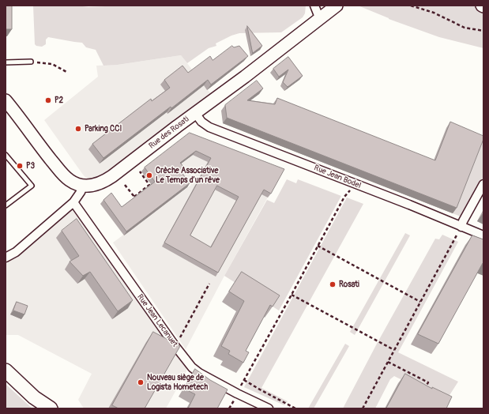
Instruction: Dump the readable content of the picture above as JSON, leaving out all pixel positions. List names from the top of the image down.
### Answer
{
  "streets": {
    "street": ["Rue des Rosati", "Rue Jean Bodel", "Rue Jean Lecanuet"]
  },
  "crossings": [
    ["Rue des Rosati", "Rue Jean Bodel"]
  ],
  "places": [
    "P2",
    "Parking CCI",
    "P3",
    "Crèche Associative Le Temps d’un rêve",
    "Rosati",
    "Nouveau siège de Logista Hometech"
  ]
}
